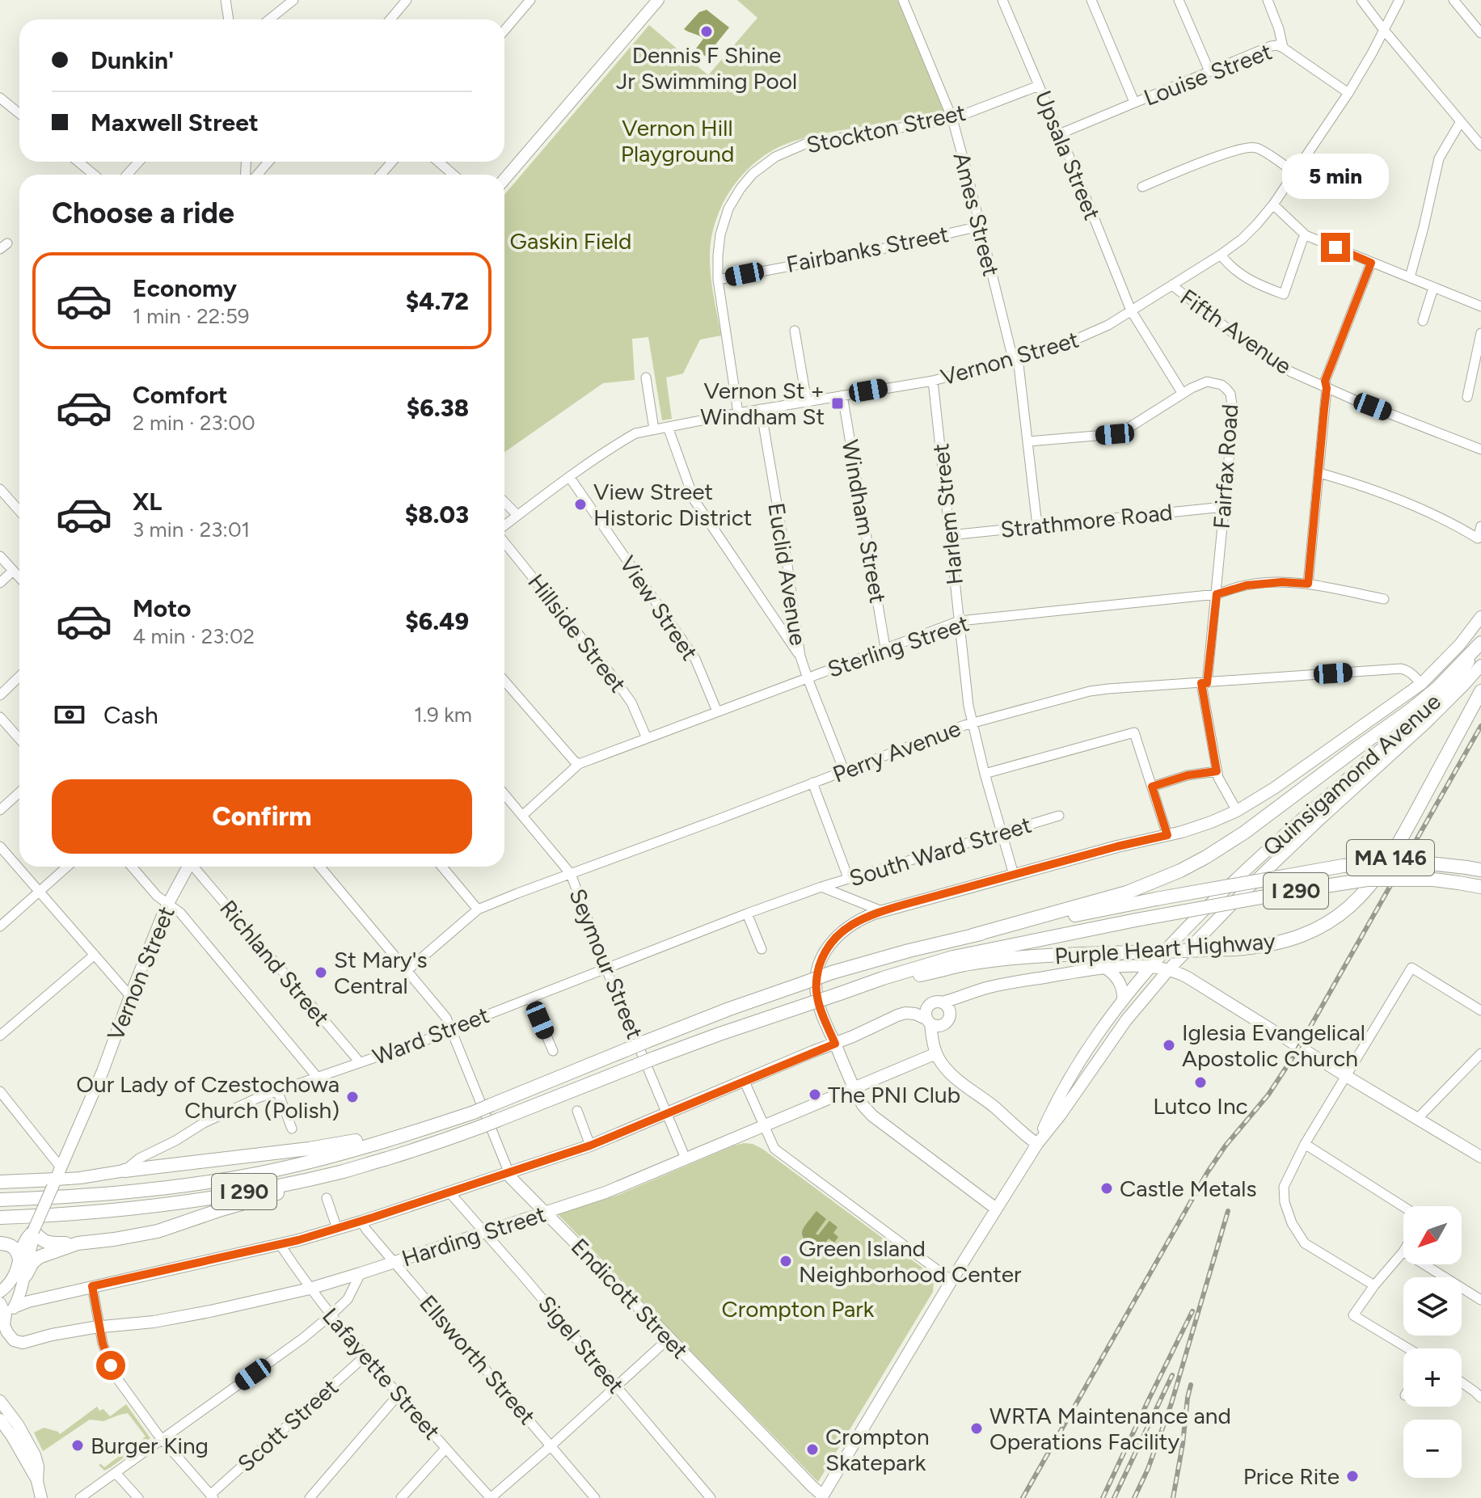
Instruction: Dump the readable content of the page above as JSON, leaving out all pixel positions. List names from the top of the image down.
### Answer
{
  "streets": {
    "highway": ["MA 146", "I 290", "Purple Heart Highway"],
    "main road": [
      "Vernon Street",
      "Quinsigamond Avenue",
      "Ward Street",
      "Harding Street",
      "Endicott Street"
    ],
    "street": [
      "Louise Street",
      "Stockton Street",
      "Upsala Street",
      "Ames Street",
      "Fairbanks Street",
      "Fifth Avenue",
      "Fairfax Road",
      "Harlem Street",
      "Strathmore Road",
      "Windham Street",
      "Euclid Avenue",
      "View Street",
      "Hillside Street",
      "Sterling Street",
      "Perry Avenue",
      "South Ward Street",
      "Richland Street",
      "Seymour Street",
      "Sigel Street",
      "Ellsworth Street",
      "Lafayette Street",
      "Scott Street"
    ]
  },
  "crossings": [
    ["Louise Street", "Upsala Street"],
    ["Louise Street", "Vernon Street"],
    ["Stockton Street", "Upsala Street"],
    ["Stockton Street", "Ames Street"],
    ["Stockton Street", "Fairbanks Street"],
    ["Stockton Street", "Vernon Street"],
    ["Upsala Street", "Vernon Street"],
    ["Upsala Street", "Fairfax Road"],
    ["Ames Street", "Fairbanks Street"],
    ["Ames Street", "Vernon Street"],
    ["Ames Street", "Fairfax Road"],
    ["Ames Street", "Strathmore Road"],
    ["Fifth Avenue", "Vernon Street"],
    ["Vernon Street", "Harlem Street"],
    ["Vernon Street", "Windham Street"],
    ["Vernon Street", "Euclid Avenue"],
    ["Vernon Street", "View Street"],
    ["Vernon Street", "Ward Street"],
    ["Vernon Street", "Harding Street"],
    ["Fairfax Road", "Strathmore Road"],
    ["Fairfax Road", "Sterling Street"],
    ["Fairfax Road", "Perry Avenue"],
    ["Harlem Street", "Strathmore Road"],
    ["Harlem Street", "Sterling Street"],
    ["Harlem Street", "Perry Avenue"],
    ["Harlem Street", "South Ward Street"],
    ["Windham Street", "Sterling Street"],
    ["Euclid Avenue", "Sterling Street"],
    ["Euclid Avenue", "Perry Avenue"],
    ["View Street", "Sterling Street"],
    ["Hillside Street", "Sterling Street"],
    ["Sterling Street", "Seymour Street"],
    ["Perry Avenue", "Seymour Street"],
    ["Perry Avenue", "Endicott Street"],
    ["Quinsigamond Avenue", "Purple Heart Highway"],
    ["Quinsigamond Avenue", "Endicott Street"],
    ["South Ward Street", "Ward Street"],
    ["I 290", "Purple Heart Highway"],
    ["Richland Street", "Ward Street"],
    ["Seymour Street", "Ward Street"],
    ["Seymour Street", "Harding Street"],
    ["Ward Street", "Endicott Street"],
    ["Harding Street", "Endicott Street"],
    ["Harding Street", "Sigel Street"],
    ["Harding Street", "Ellsworth Street"],
    ["Harding Street", "Lafayette Street"],
    ["Lafayette Street", "Scott Street"]
  ],
  "parks": ["Vernon Hill Playground", "Gaskin Field", "Crompton Park"],
  "places": {
    "other": [
      "Dennis F Shine Jr Swimming Pool",
      "View Street Historic District",
      "St Mary's Central",
      "Iglesia Evangelical Apostolic Church",
      "Lutco Inc",
      "The PNI Club",
      "Our Lady of Czestochowa Church (Polish)",
      "Castle Metals",
      "Green Island Neighborhood Center",
      "WRTA Maintenance and Operations Facility",
      "Burger King",
      "Crompton Skatepark",
      "Price Rite"
    ],
    "transit": ["Vernon St + Windham St"]
  },
  "north": "bottom left",
  "page": {
    "banner": ["Dunkin'", "Maxwell Street"],
    "bubble": "5 min",
    "heading": "Choose a ride",
    "list": [
      {
        "name": "Economy",
        "note": "1 min · 22:59",
        "value": "$4.72"
      },
      {
        "name": "Comfort",
        "note": "2 min · 23:00",
        "value": "$6.38"
      },
      {
        "name": "XL",
        "note": "3 min · 23:01",
        "value": "$8.03"
      },
      {
        "name": "Moto",
        "note": "4 min · 23:02",
        "value": "$6.49"
      }
    ],
    "pay": ["Cash", "1.9 km"],
    "buttons": "Confirm",
    "map_buttons": ["+", "−"]
  }
}
